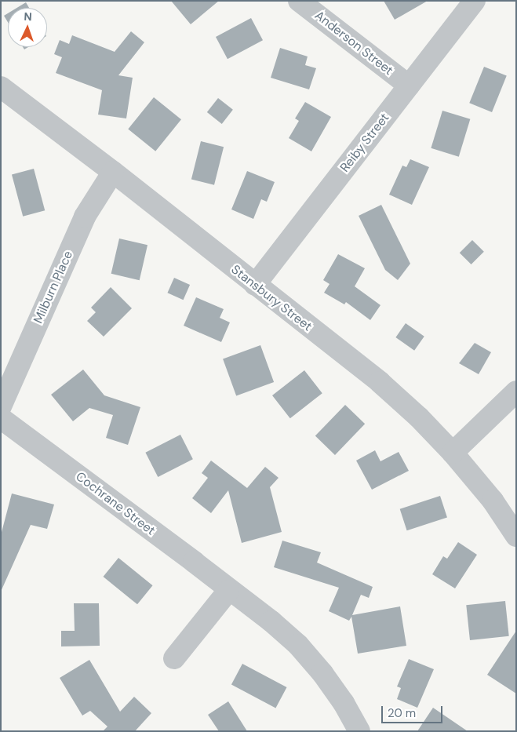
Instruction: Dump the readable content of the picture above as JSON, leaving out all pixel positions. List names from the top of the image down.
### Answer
{
  "streets": {
    "street": [
      "Anderson Street",
      "Reiby Street",
      "Milburn Place",
      "Stansbury Street",
      "Cochrane Street"
    ]
  },
  "crossings": [
    ["Anderson Street", "Reiby Street"],
    ["Reiby Street", "Stansbury Street"],
    ["Milburn Place", "Stansbury Street"]
  ],
  "scale_bar": "20 m",
  "north": "top"
}
